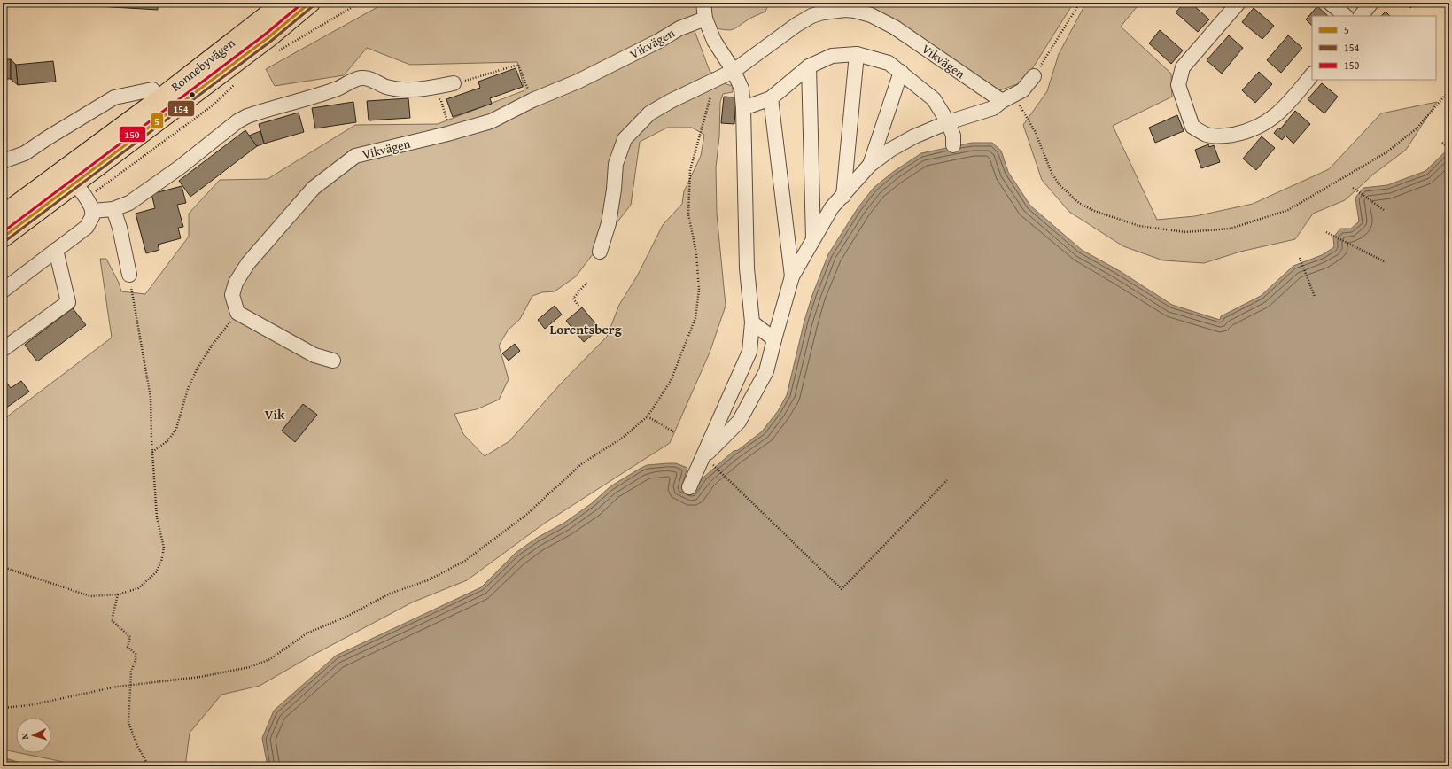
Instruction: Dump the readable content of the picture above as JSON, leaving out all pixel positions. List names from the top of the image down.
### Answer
{
  "streets": {
    "highway": ["Ronnebyvägen"],
    "street": ["Vikvägen"]
  },
  "districts": ["Lorentsberg", "Vik"],
  "lines": ["transit line 5", "transit line 150", "transit line 154"],
  "legend": ["5", "154", "150"],
  "north": "left"
}
